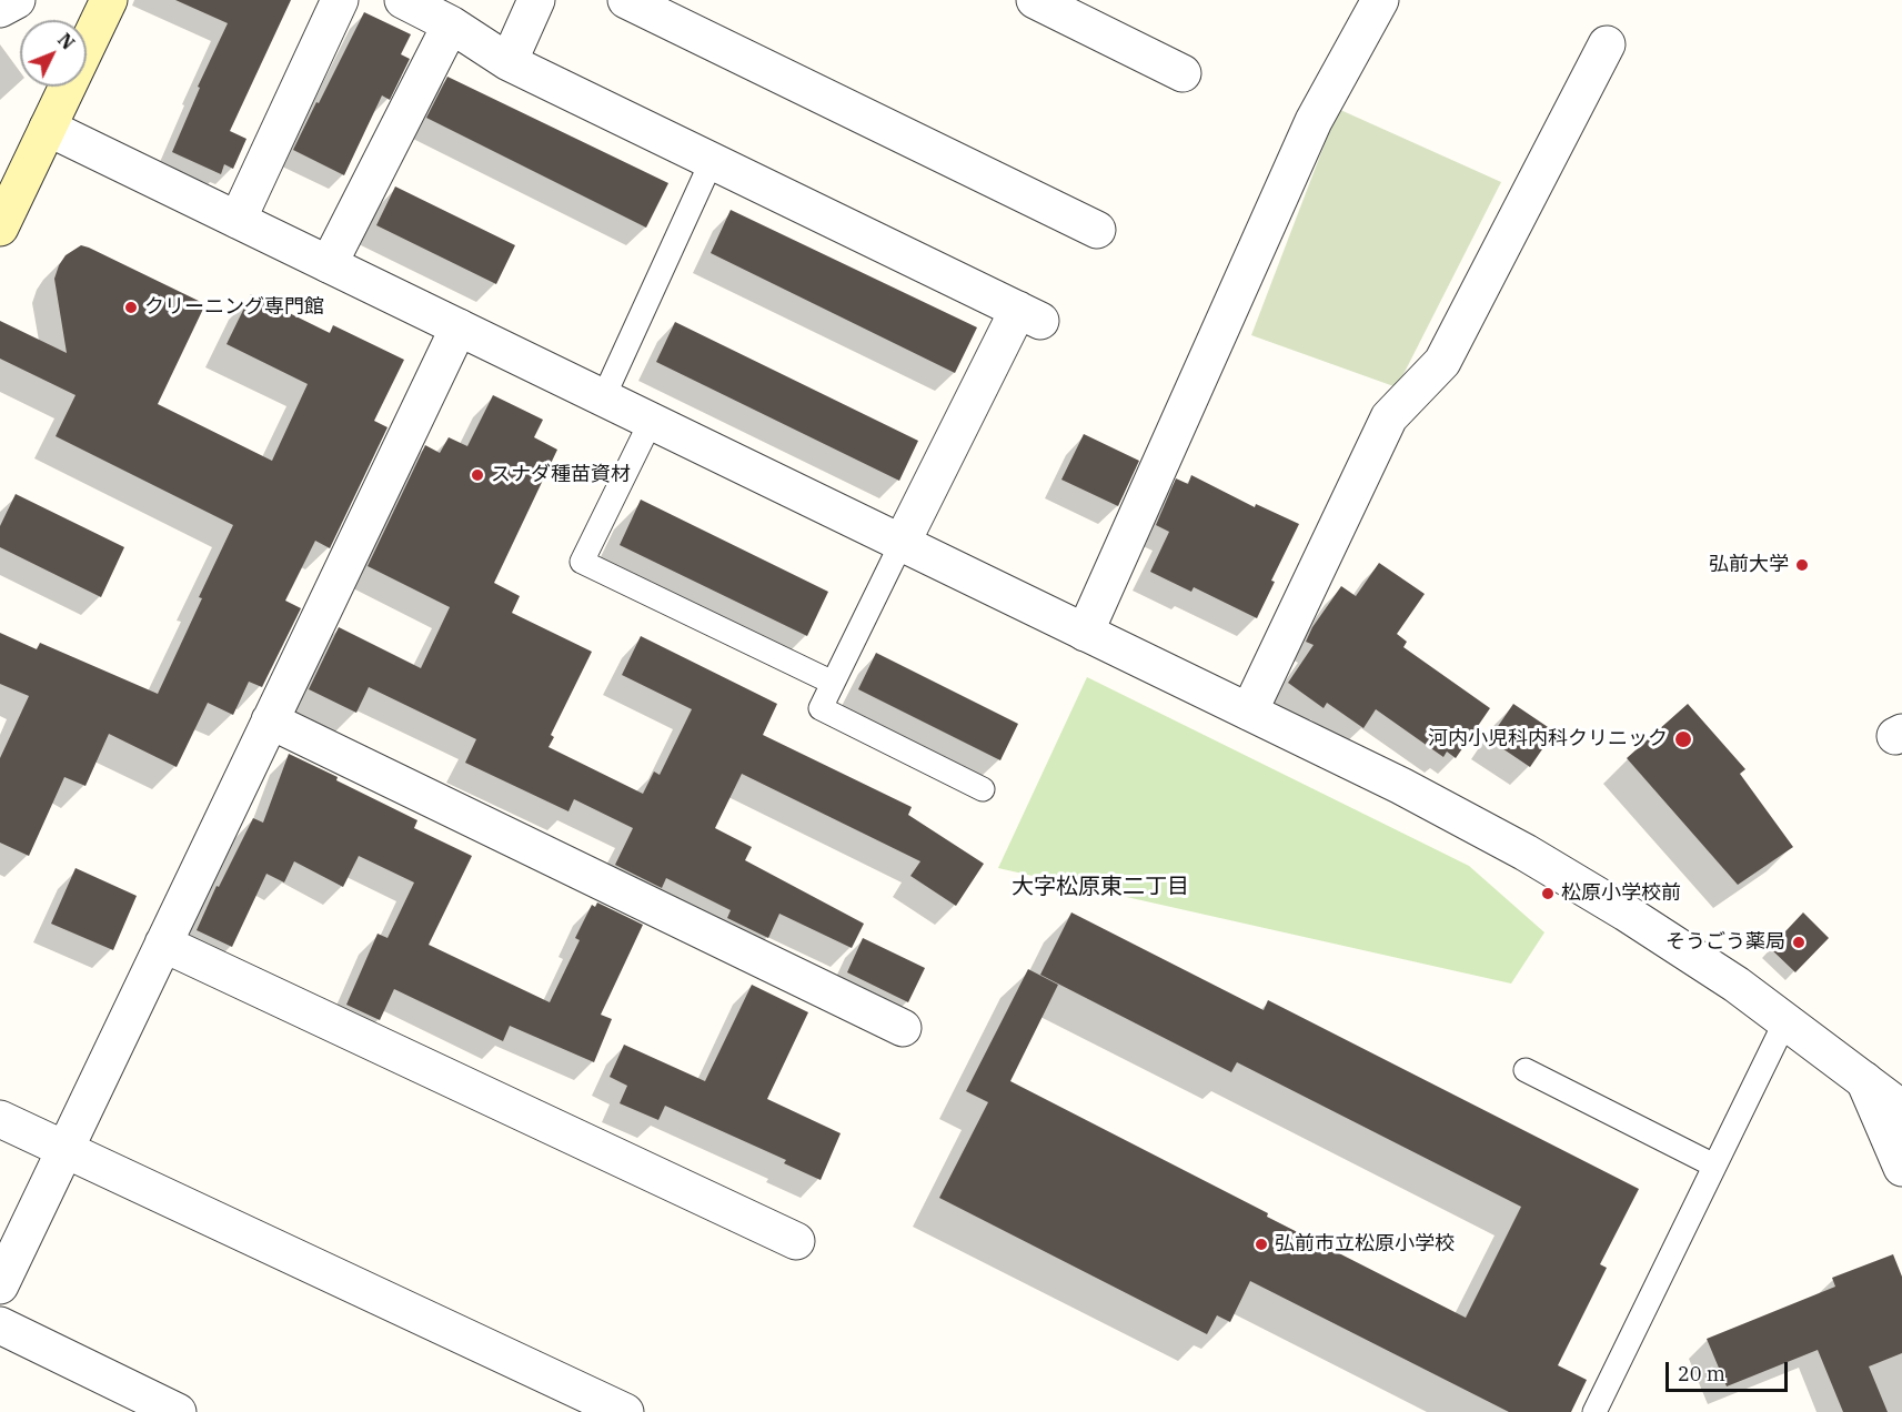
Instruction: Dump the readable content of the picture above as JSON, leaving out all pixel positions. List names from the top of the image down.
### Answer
{
  "districts": ["大字松原東二丁目"],
  "places": [
    "クリーニング専門館",
    "スナダ種苗資材",
    "弘前大学",
    "河内小児科内科クリニック",
    "松原小学校前",
    "そうごう薬局",
    "弘前市立松原小学校"
  ],
  "scale_bar": "20 m",
  "north": "top right"
}
